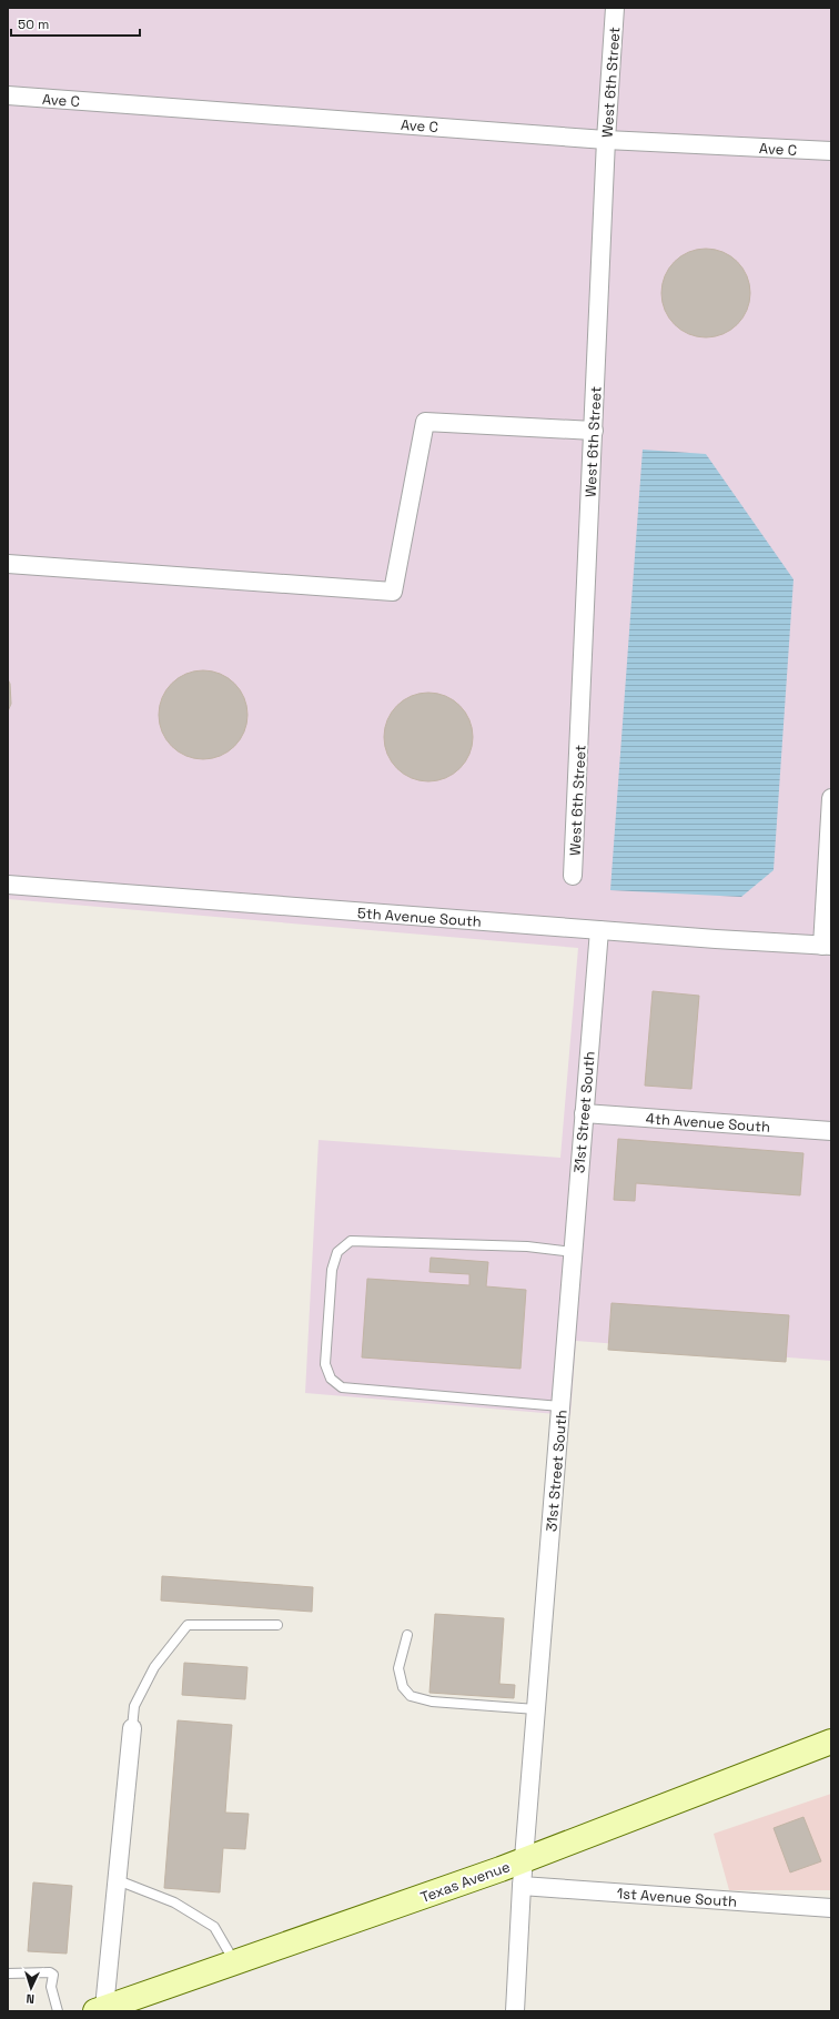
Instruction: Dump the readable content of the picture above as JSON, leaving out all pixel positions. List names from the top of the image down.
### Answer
{
  "streets": {
    "main road": ["Texas Avenue"],
    "street": [
      "West 6th Street",
      "Ave C",
      "5th Avenue South",
      "31st Street South",
      "4th Avenue South",
      "1st Avenue South"
    ]
  },
  "crossings": [
    ["West 6th Street", "Ave C"],
    ["5th Avenue South", "31st Street South"],
    ["31st Street South", "4th Avenue South"],
    ["31st Street South", "Texas Avenue"],
    ["31st Street South", "1st Avenue South"]
  ],
  "scale_bar": "50 m",
  "north": "bottom"
}
